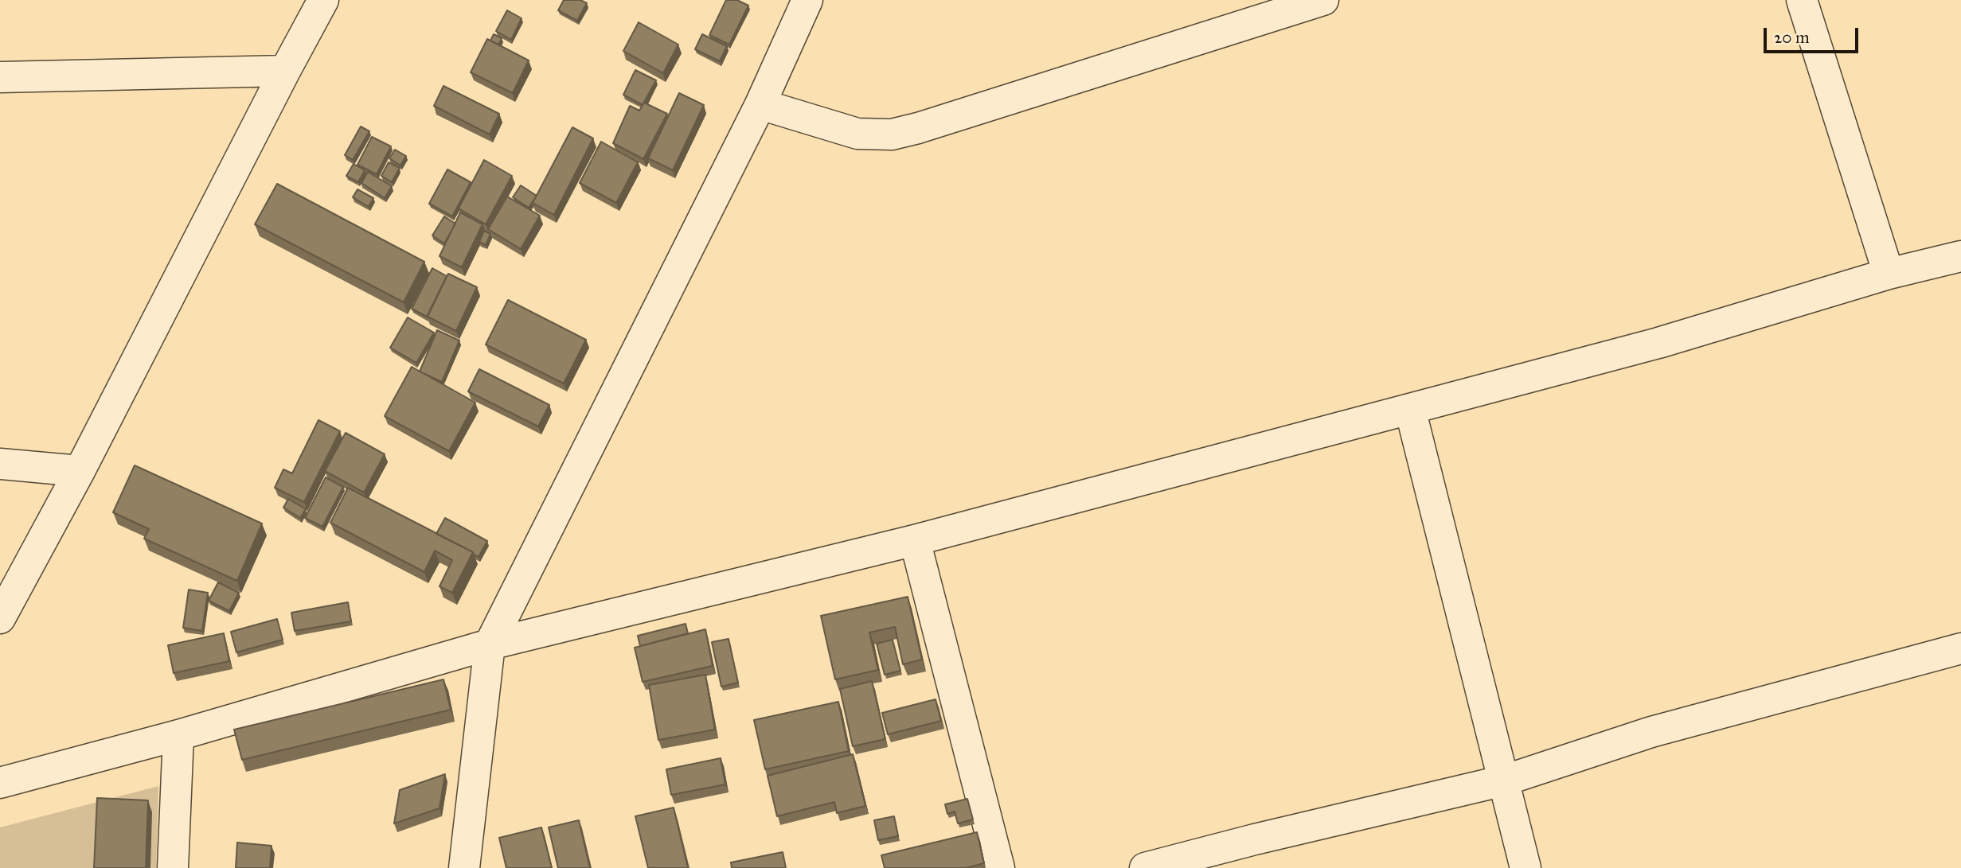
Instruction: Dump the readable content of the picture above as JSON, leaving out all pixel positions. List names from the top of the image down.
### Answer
{
  "scale_bar": "20 m"
}
